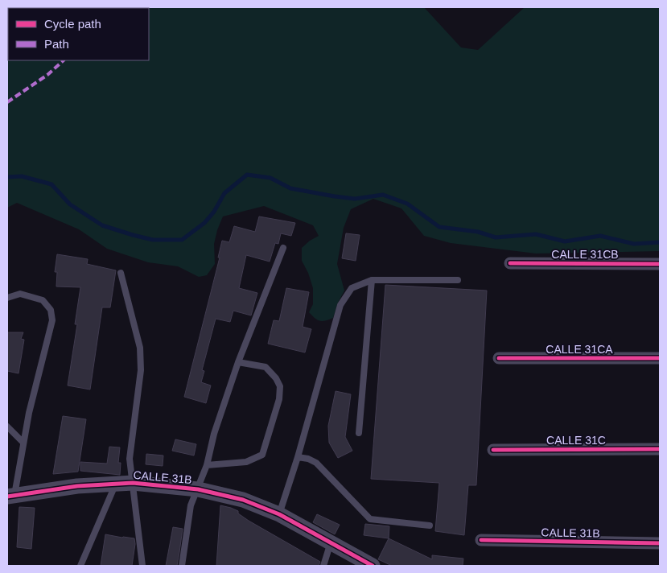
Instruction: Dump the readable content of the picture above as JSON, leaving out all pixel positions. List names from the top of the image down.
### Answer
{
  "streets": {
    "street": [
      "CALLE 31CB",
      "CALLE 31CA",
      "CALLE 31C",
      "CALLE 31B"
    ]
  },
  "legend": ["Cycle path", "Path"]
}
